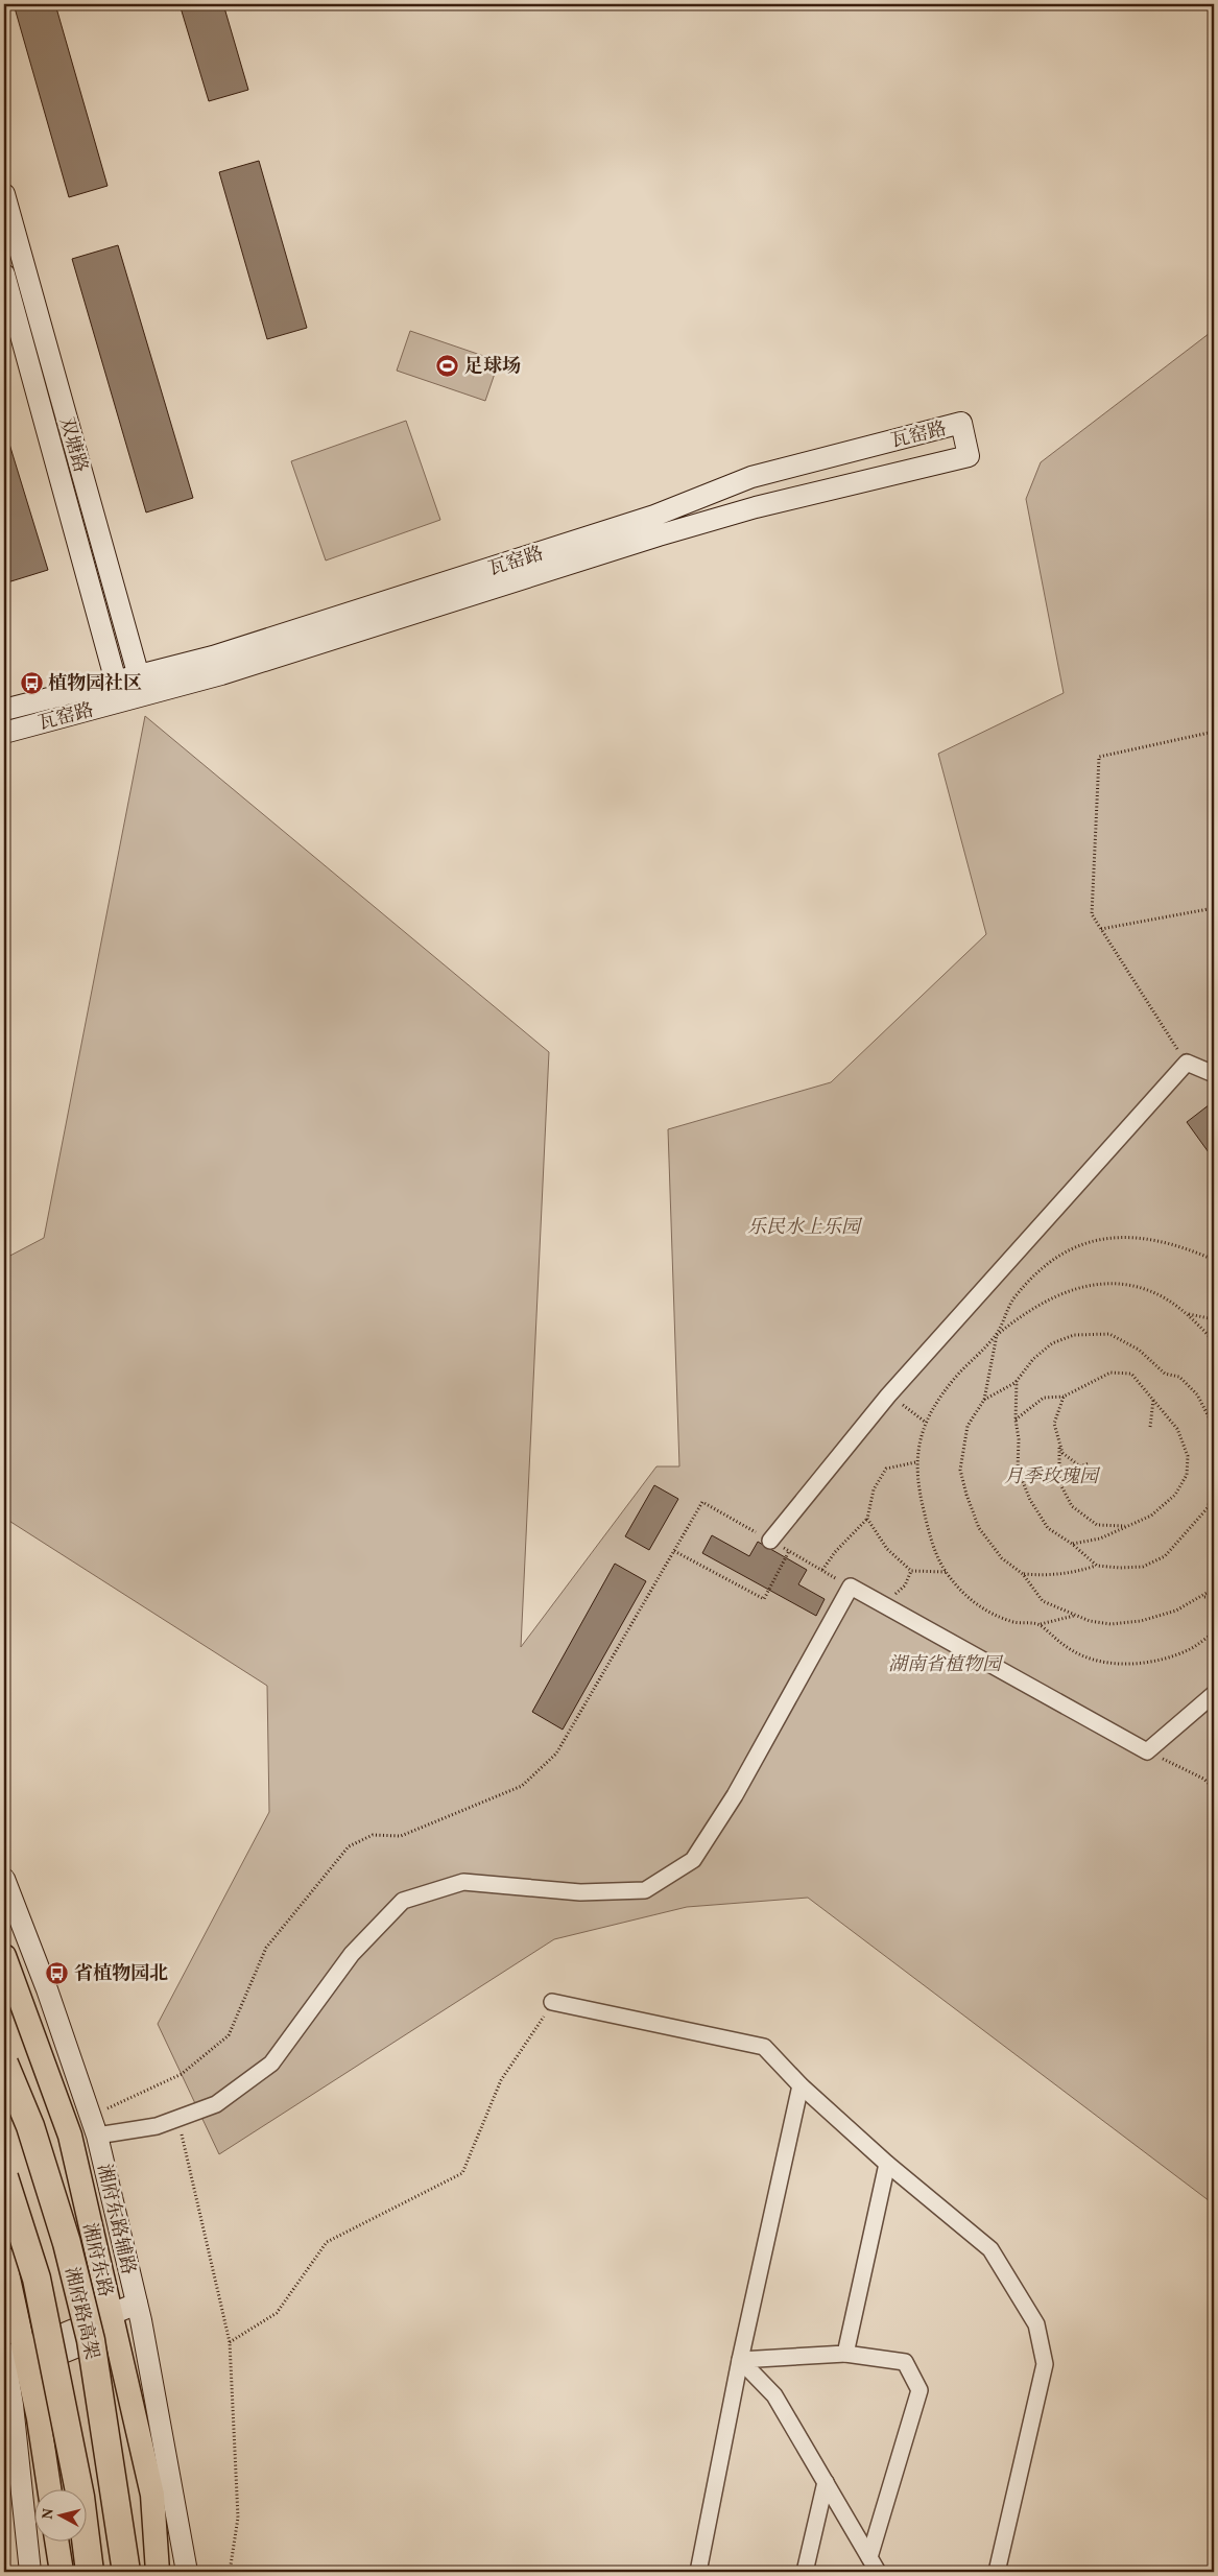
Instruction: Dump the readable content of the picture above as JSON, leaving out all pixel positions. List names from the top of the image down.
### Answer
{
  "streets": {
    "highway": ["湘府路高架"],
    "main road": [
      "瓦窑路",
      "双塘路",
      "湘府东路辅路",
      "湘府东路"
    ]
  },
  "crossings": [
    ["瓦窑路", "双塘路"]
  ],
  "parks": ["乐民水上乐园", "月季玫瑰园", "湖南省植物园"],
  "places": {
    "sports": ["足球场"],
    "bus stop": ["植物园社区", "省植物园北"]
  },
  "north": "left"
}
